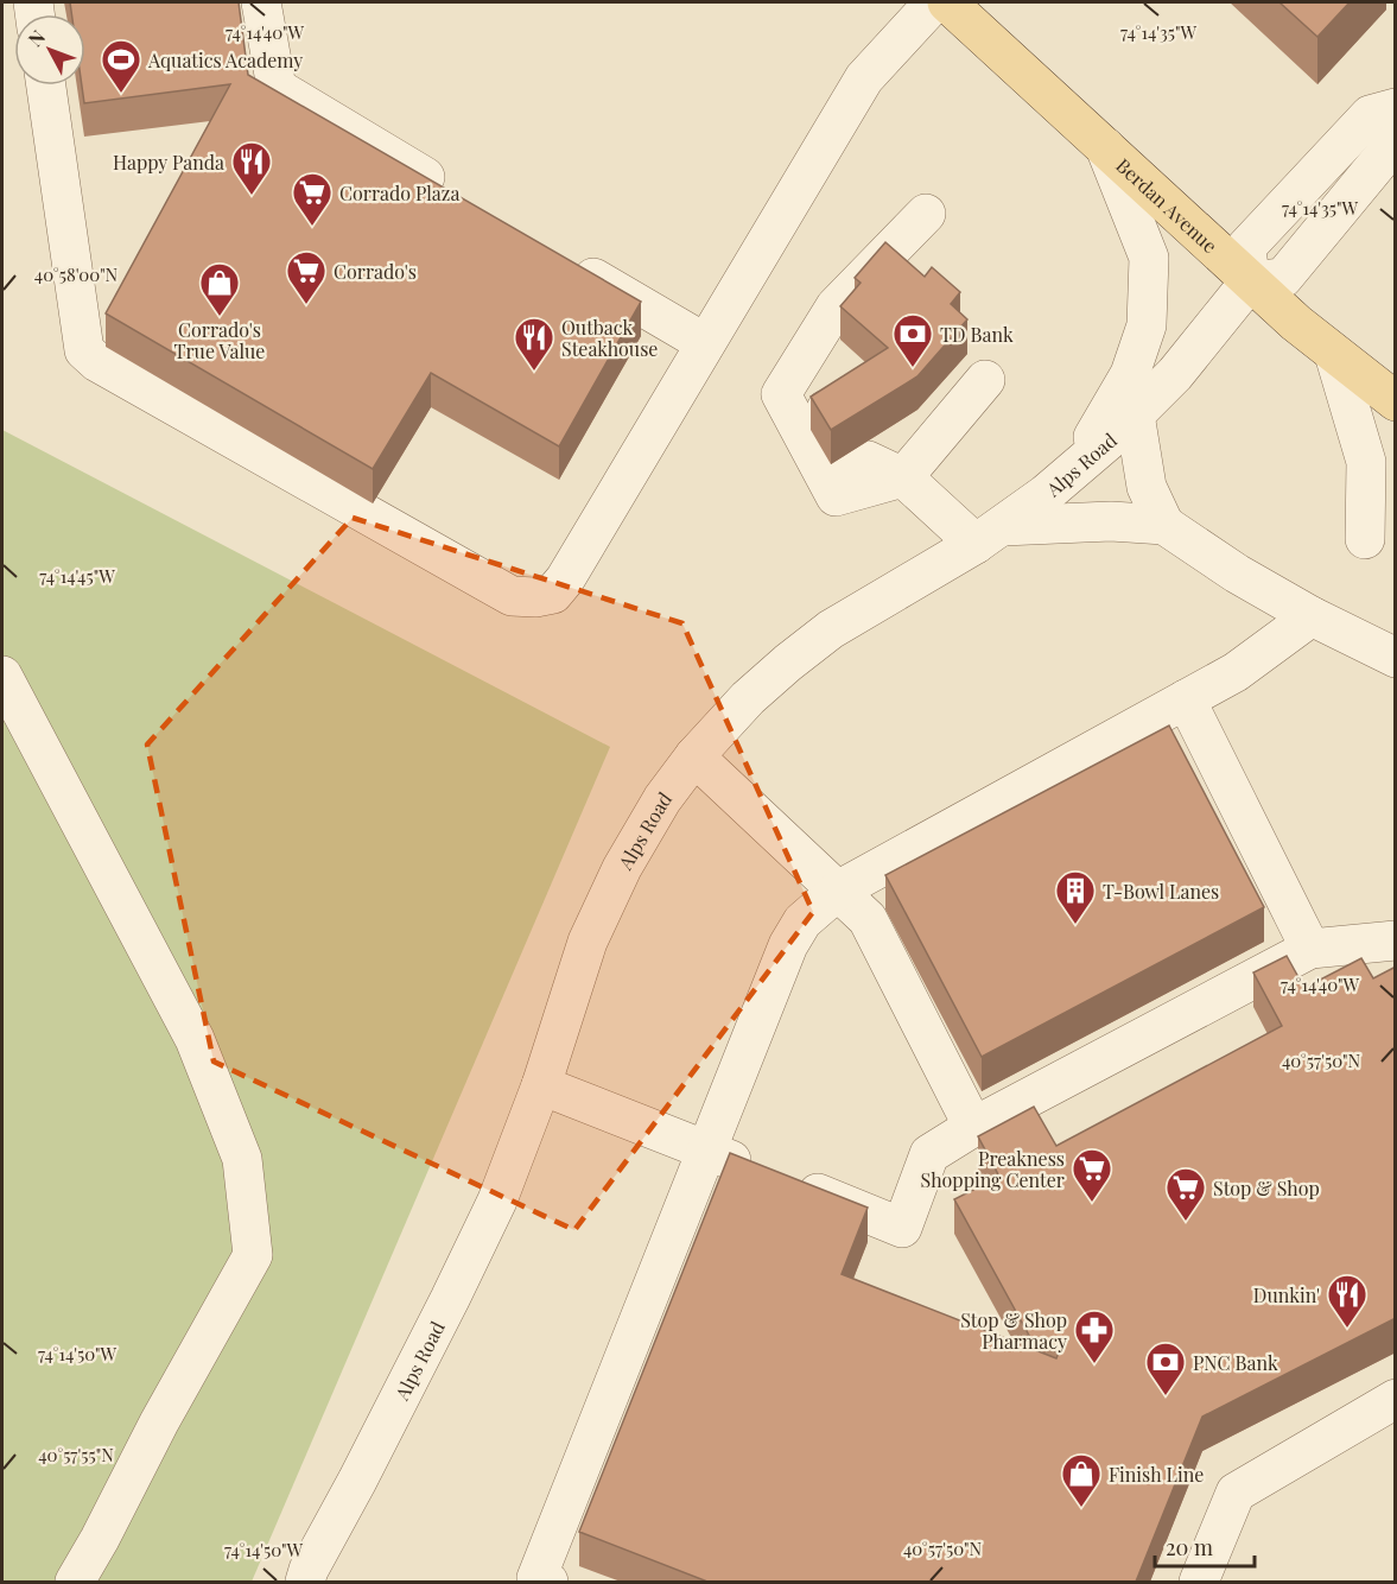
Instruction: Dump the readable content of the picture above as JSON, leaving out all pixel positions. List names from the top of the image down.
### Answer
{
  "streets": {
    "main road": ["Berdan Avenue"],
    "street": ["Alps Road"]
  },
  "crossings": [
    ["Berdan Avenue", "Alps Road"]
  ],
  "places": {
    "sports": ["Aquatics Academy"],
    "restaurant": ["Happy Panda", "Outback Steakhouse", "Dunkin'"],
    "supermarket": [
      "Corrado Plaza",
      "Corrado's",
      "Preakness Shopping Center",
      "Stop & Shop"
    ],
    "shop": ["Corrado's True Value", "Finish Line"],
    "bank": ["TD Bank", "PNC Bank"],
    "building": ["T-Bowl Lanes"],
    "pharmacy": ["Stop & Shop Pharmacy"]
  },
  "scale_bar": "20 m",
  "north": "top left",
  "coordinates": [
    "74°14'35\"W",
    "74°14'40\"W",
    "40°58'00\"N",
    "74°14'45\"W",
    "40°57'50\"N",
    "74°14'50\"W",
    "40°57'55\"N"
  ]
}
